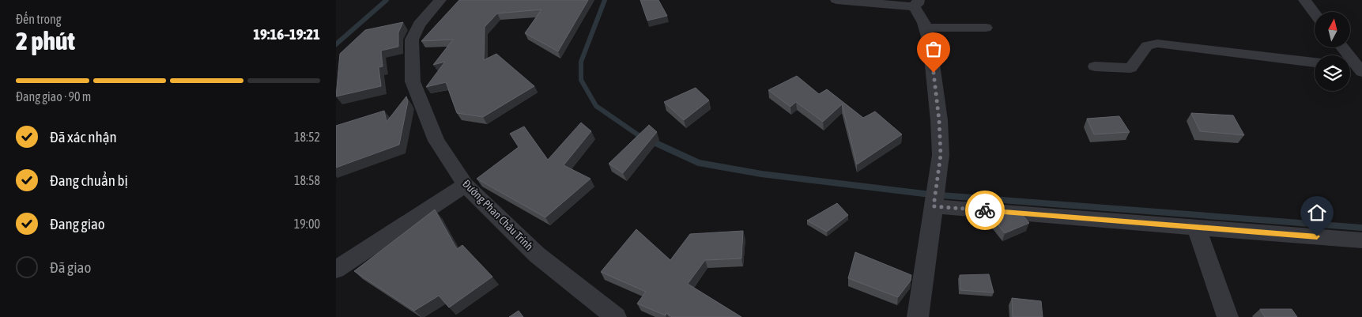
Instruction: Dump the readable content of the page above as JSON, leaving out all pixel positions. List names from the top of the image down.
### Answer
{
  "streets": {
    "street": ["Đường Phan Châu Trinh"]
  },
  "north": "top",
  "page": {
    "heading": ["2 phút", "Đến trong", "19:16–19:21"],
    "bar": "Đang giao · 90 m",
    "list": [
      ["Đã xác nhận", "18:52"],
      ["Đang chuẩn bị", "18:58"],
      ["Đang giao", "19:00"],
      "Đã giao"
    ]
  }
}
